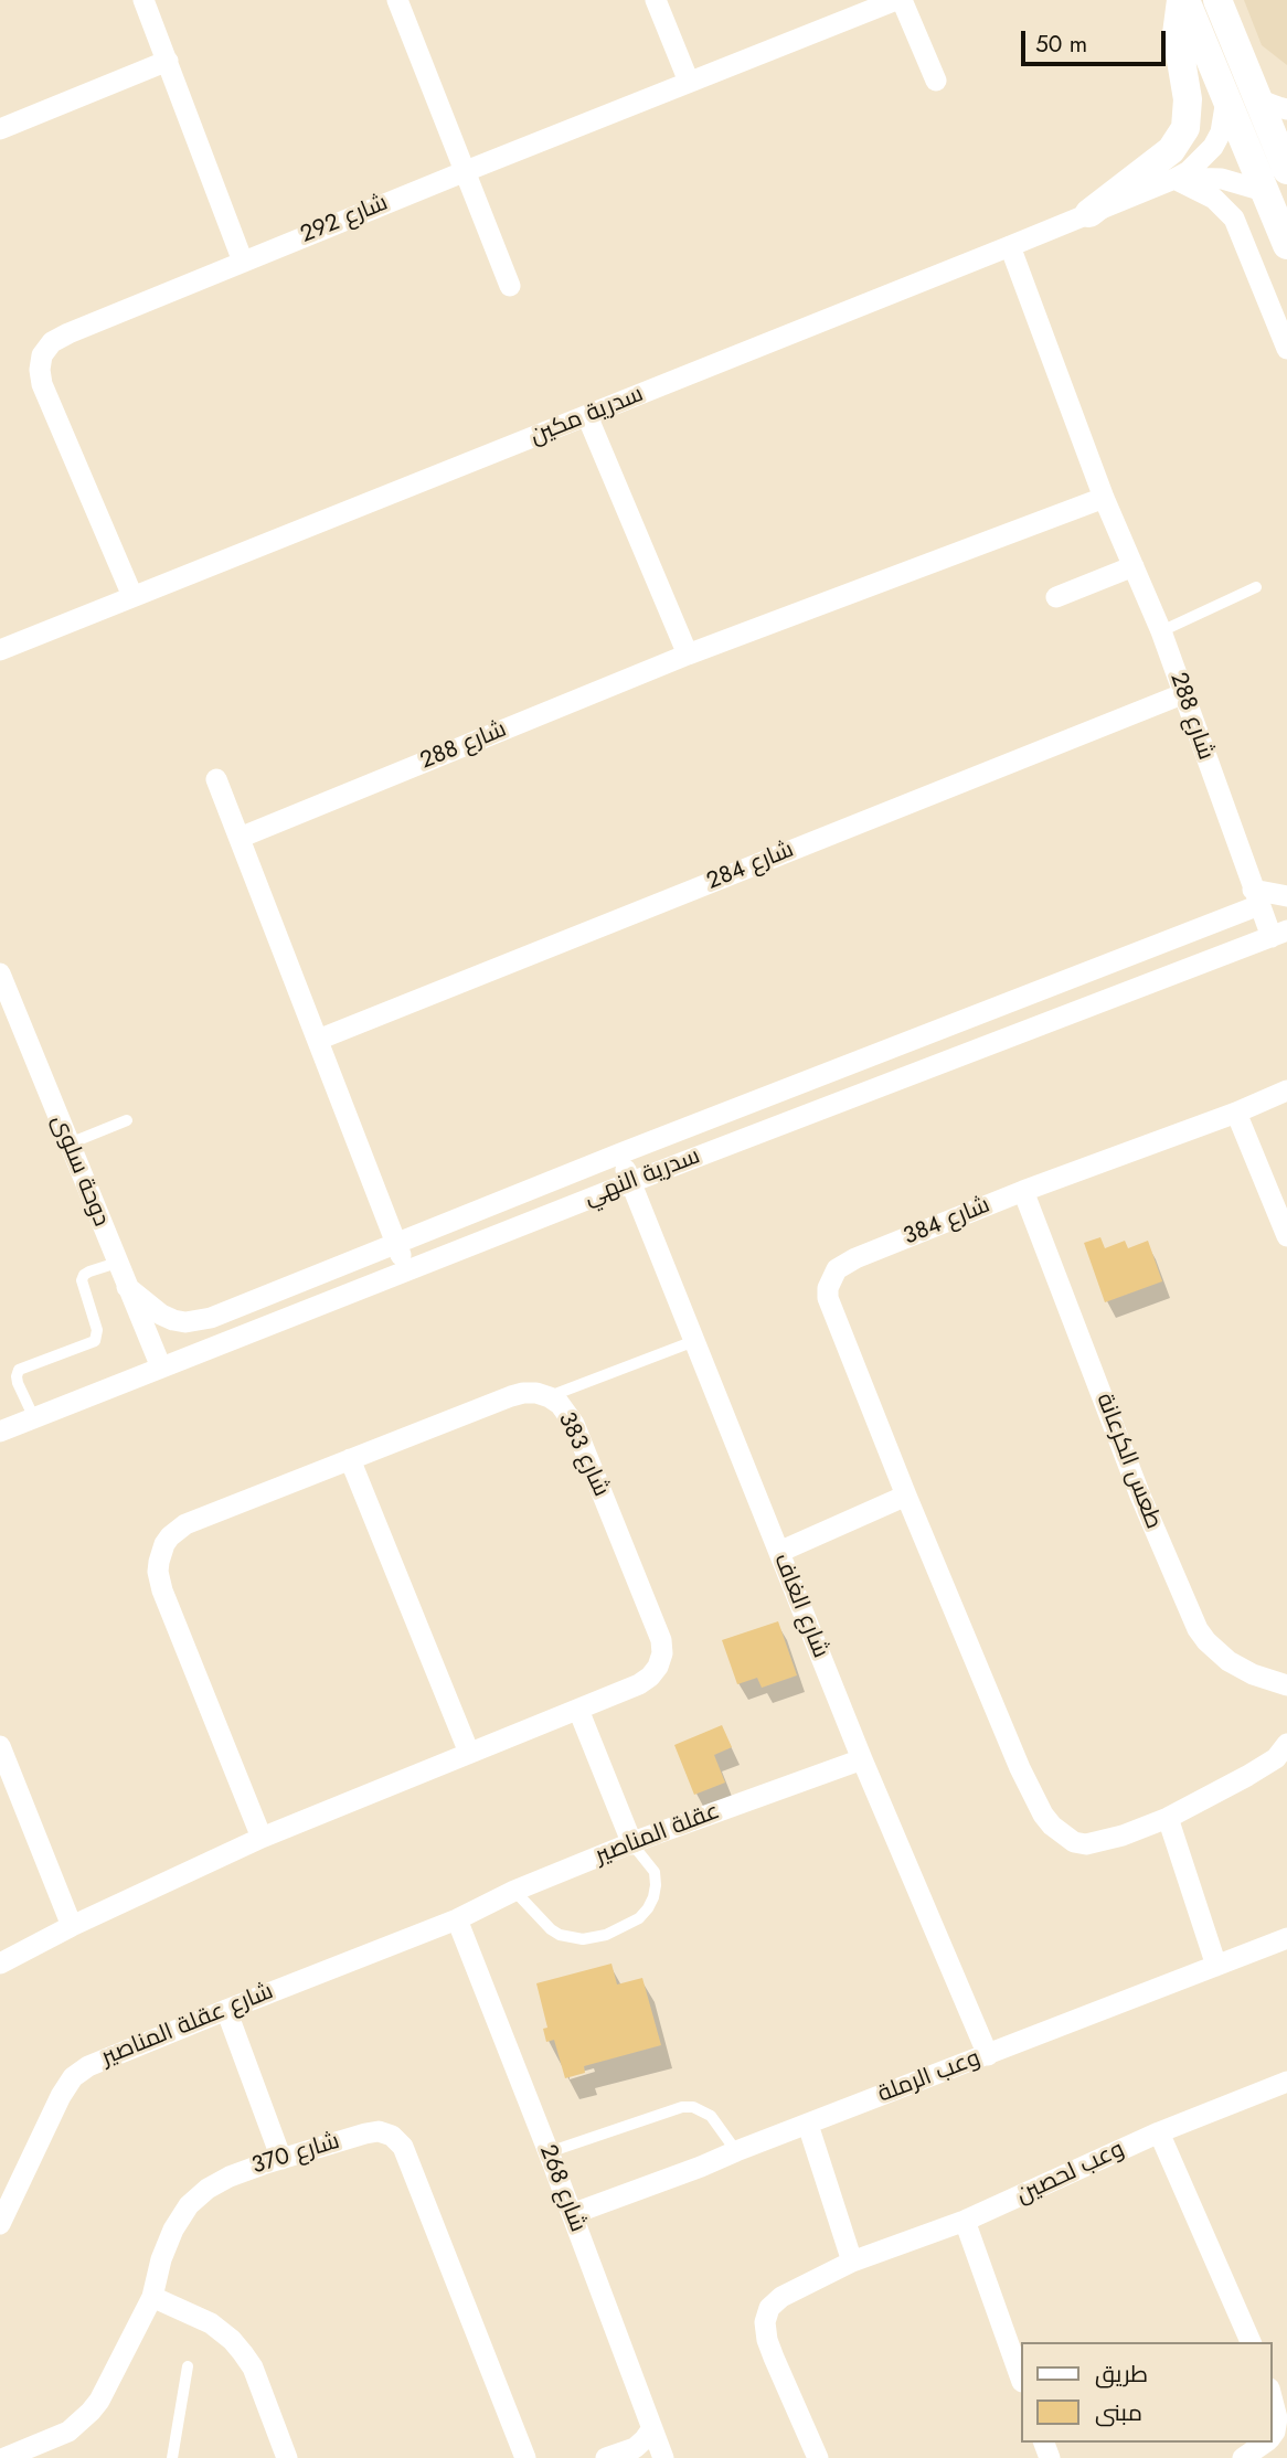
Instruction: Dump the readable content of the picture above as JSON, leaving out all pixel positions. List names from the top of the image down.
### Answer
{
  "streets": {
    "street": [
      "شارع 292",
      "سدرية مكين",
      "شارع 288",
      "شارع 284",
      "دوحة سلوى",
      "سدرية النهي",
      "شارع 384",
      "شارع 383",
      "طعس الكرعانة",
      "شارع الغاف",
      "عقلة المناصير",
      "شارع عقلة المناصير",
      "وعب الرملة",
      "شارع 370",
      "وعب لحصين",
      "شارع 268"
    ]
  },
  "crossings": [
    ["شارع 292", "سدرية مكين"],
    ["سدرية مكين", "شارع 288"],
    ["شارع 288", "شارع 284"],
    ["شارع 288", "سدرية النهي"],
    ["دوحة سلوى", "سدرية النهي"],
    ["سدرية النهي", "شارع الغاف"],
    ["شارع 384", "طعس الكرعانة"],
    ["شارع الغاف", "عقلة المناصير"],
    ["شارع الغاف", "وعب الرملة"],
    ["عقلة المناصير", "شارع عقلة المناصير"],
    ["عقلة المناصير", "شارع 268"],
    ["شارع عقلة المناصير", "شارع 268"],
    ["وعب الرملة", "شارع 268"]
  ],
  "legend": ["طريق", "مبنى"],
  "scale_bar": "50 m"
}
